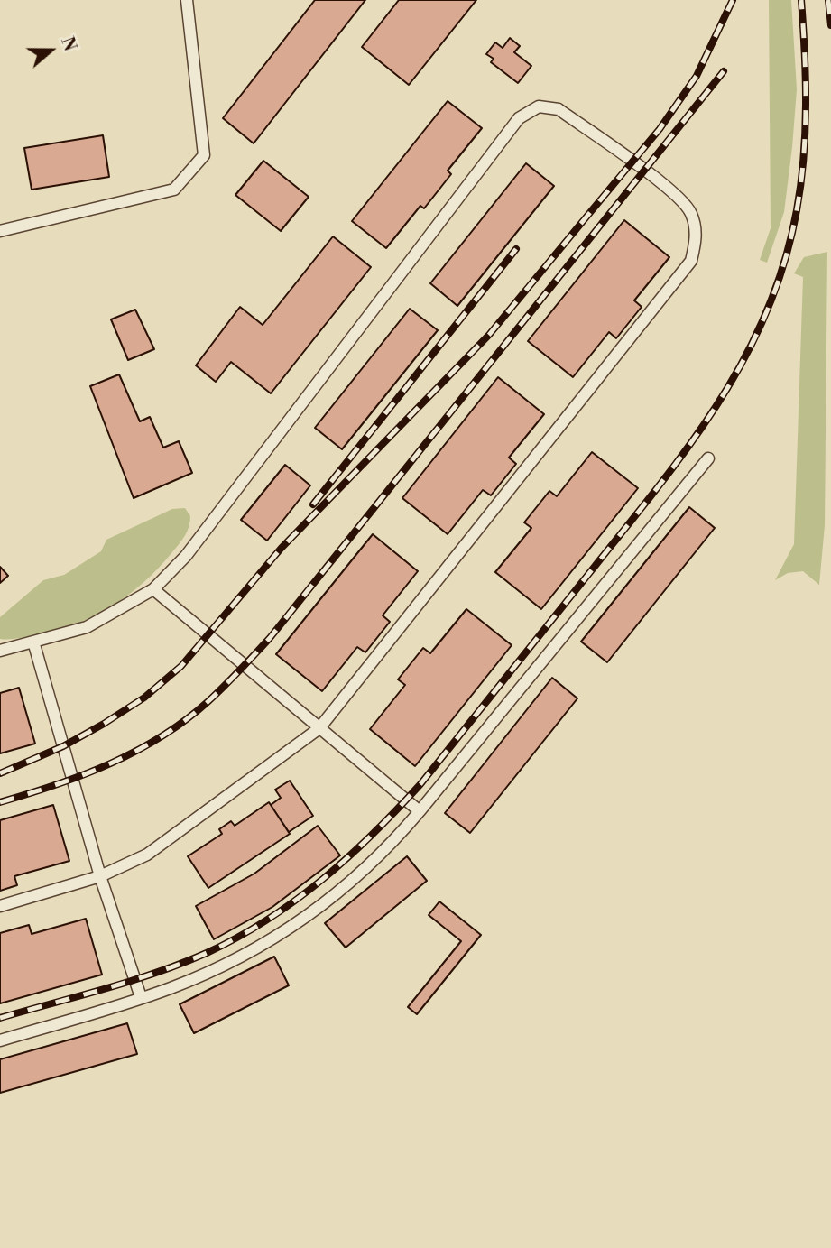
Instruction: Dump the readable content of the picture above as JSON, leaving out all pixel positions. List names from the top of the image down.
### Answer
{
  "north": "right"
}
